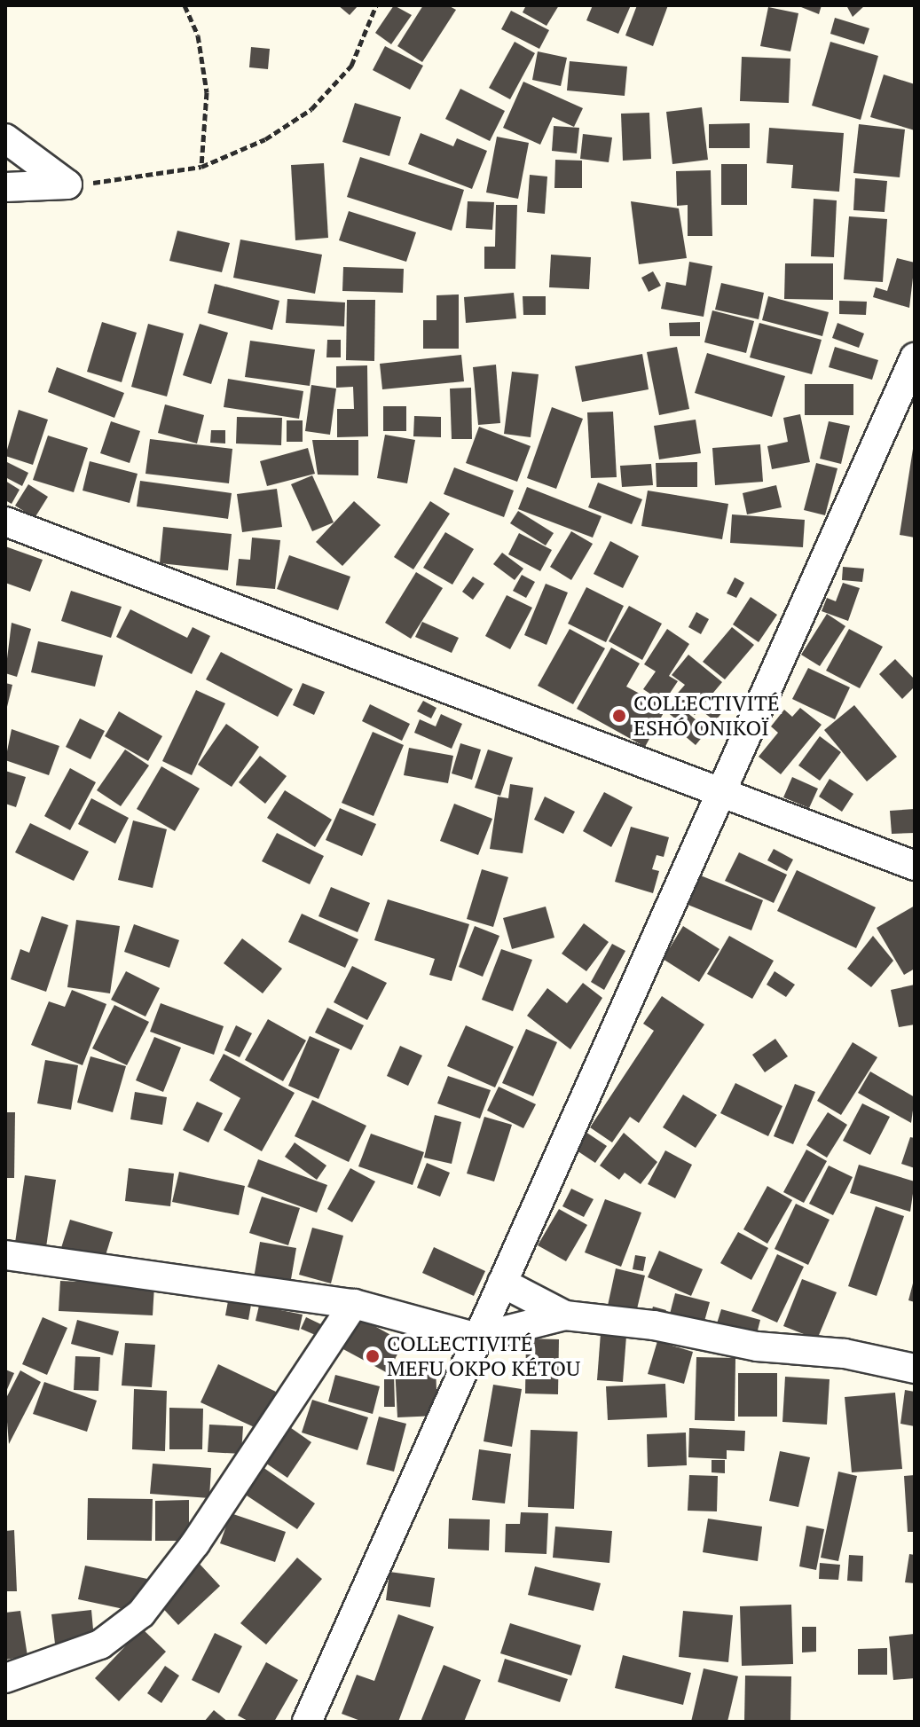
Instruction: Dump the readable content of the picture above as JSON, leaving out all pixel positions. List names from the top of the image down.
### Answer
{
  "places": ["COLLECTIVITÉ ESHÓ ONIKOÏ", "COLLECTIVITÉ MEFU OKPO KÉTOU"]
}
